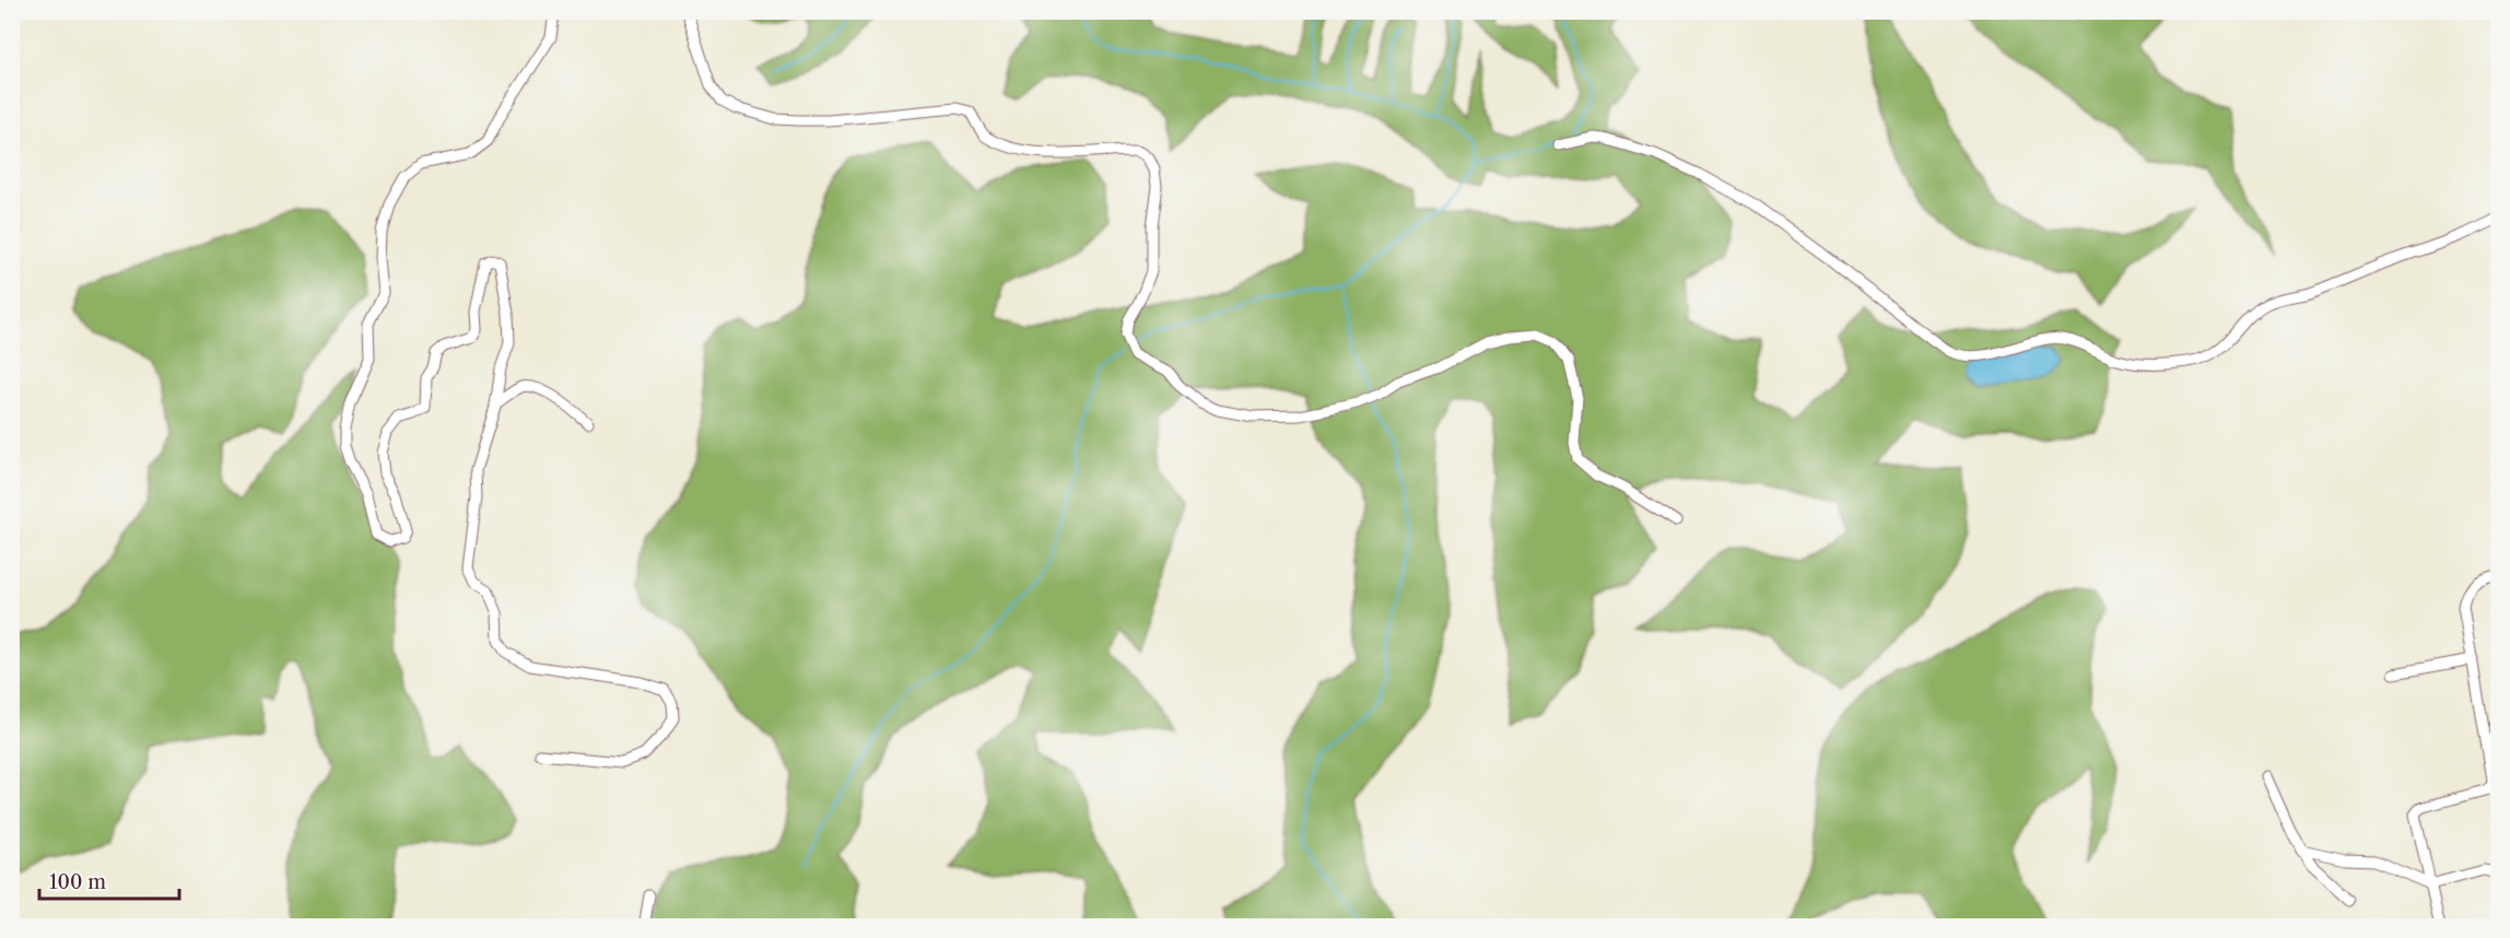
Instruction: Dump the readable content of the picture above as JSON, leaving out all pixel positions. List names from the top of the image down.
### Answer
{
  "scale_bar": "100 m"
}
